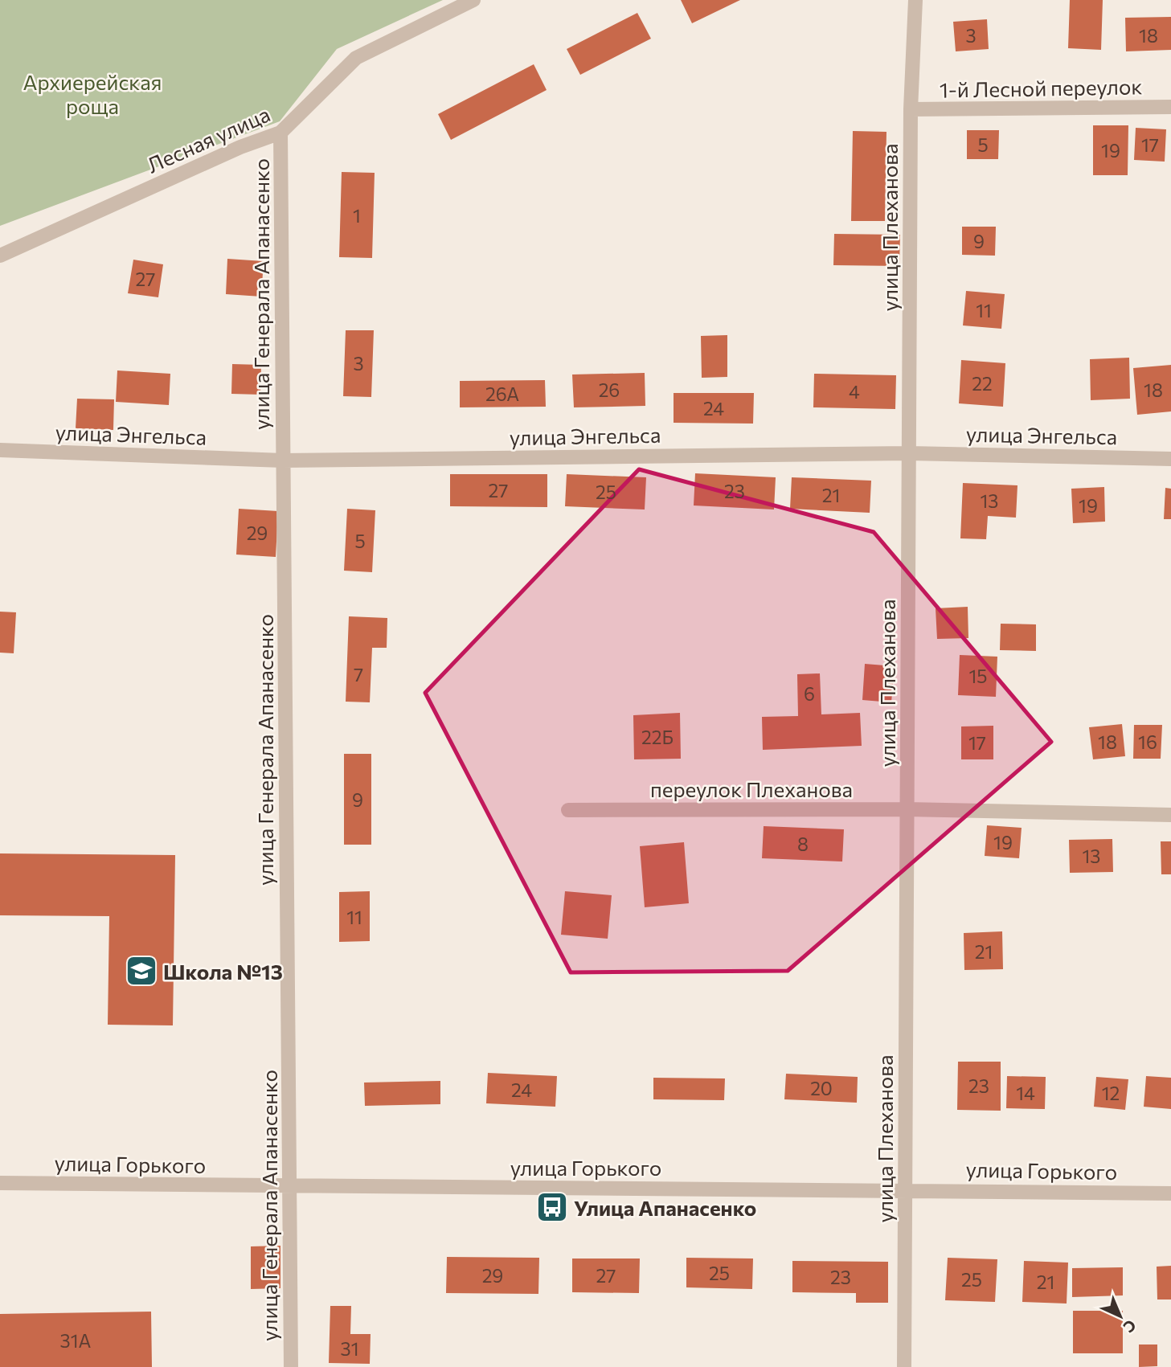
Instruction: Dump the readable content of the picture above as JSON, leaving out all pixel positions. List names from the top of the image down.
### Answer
{
  "streets": {
    "street": [
      "1-й Лесной переулок",
      "Лесная улица",
      "улица Плеханова",
      "улица Генерала Апанасенко",
      "улица Энгельса",
      "переулок Плеханова",
      "улица Горького"
    ]
  },
  "crossings": [
    ["1-й Лесной переулок", "улица Плеханова"],
    ["Лесная улица", "улица Генерала Апанасенко"],
    ["улица Плеханова", "улица Энгельса"],
    ["улица Плеханова", "переулок Плеханова"],
    ["улица Плеханова", "улица Горького"],
    ["улица Генерала Апанасенко", "улица Энгельса"],
    ["улица Генерала Апанасенко", "улица Горького"]
  ],
  "parks": ["Архиерейская роща"],
  "places": {
    "school or university": ["Школа №13"],
    "bus stop": ["Улица Апанасенко"]
  },
  "house_numbers": [
    "3",
    "18",
    "5",
    "17",
    "19",
    "1",
    "9",
    "27",
    "11",
    "3",
    "22",
    "26",
    "18",
    "4",
    "26А",
    "24",
    "27",
    "23",
    "25",
    "21",
    "13",
    "19",
    "29",
    "5",
    "7",
    "15",
    "6",
    "22Б",
    "18",
    "16",
    "17",
    "9",
    "19",
    "8",
    "13",
    "11",
    "21",
    "23",
    "20",
    "24",
    "14",
    "12",
    "25",
    "29",
    "27",
    "23",
    "25",
    "21",
    "31А",
    "31"
  ],
  "north": "bottom right"
}
